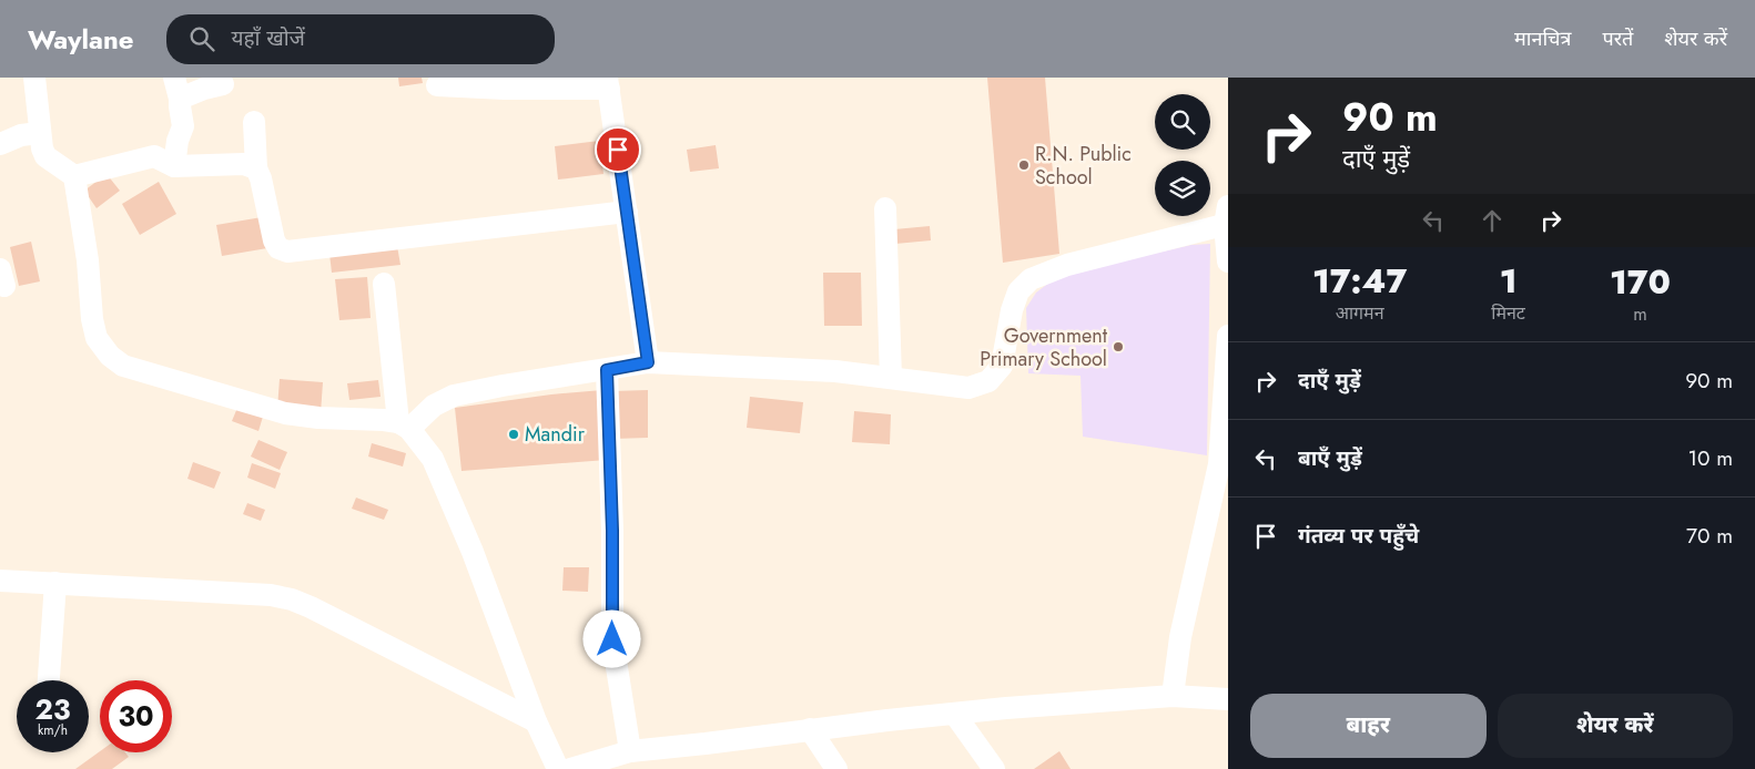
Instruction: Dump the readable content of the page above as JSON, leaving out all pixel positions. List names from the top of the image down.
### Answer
{
  "places": ["R.N. Public School", "Government Primary School", "Mandir"],
  "page": {
    "header": "Waylane",
    "search": "यहाँ खोजें",
    "nav": ["मानचित्र", "परतें", "शेयर करें"],
    "turn": ["90 m", "दाएँ मुड़ें"],
    "eta": [
      "17:47",
      "आगमन",
      "1",
      "मिनट",
      "170",
      "m"
    ],
    "list": [
      {
        "name": "दाएँ मुड़ें",
        "value": "90 m"
      },
      {
        "name": "बाएँ मुड़ें",
        "value": "10 m"
      },
      {
        "name": "गंतव्य पर पहुँचे",
        "value": "70 m"
      }
    ],
    "speed": "23 km/h",
    "limit": "30",
    "buttons": ["बाहर", "शेयर करें"]
  }
}
